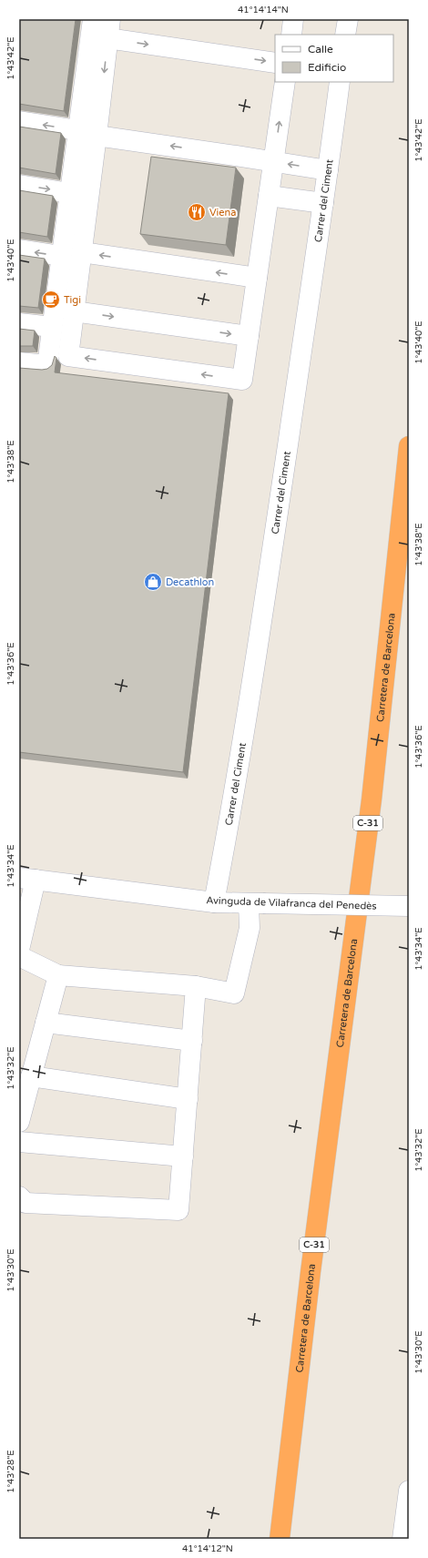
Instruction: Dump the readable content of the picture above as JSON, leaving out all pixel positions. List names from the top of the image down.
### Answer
{
  "streets": {
    "highway": ["Carretera de Barcelona", "C-31"],
    "street": ["Carrer del Ciment", "Avinguda de Vilafranca del Penedès"]
  },
  "crossings": [
    ["Carrer del Ciment", "Avinguda de Vilafranca del Penedès"]
  ],
  "places": {
    "restaurant": ["Viena"],
    "cafe": ["Tigi"],
    "shop": ["Decathlon"]
  },
  "legend": ["Calle", "Edificio"],
  "coordinates": [
    "41°14'14\"N",
    "1°43'42\"E",
    "1°43'40\"E",
    "1°43'38\"E",
    "1°43'36\"E",
    "1°43'34\"E",
    "1°43'32\"E",
    "1°43'30\"E",
    "1°43'28\"E",
    "41°14'12\"N"
  ]
}
